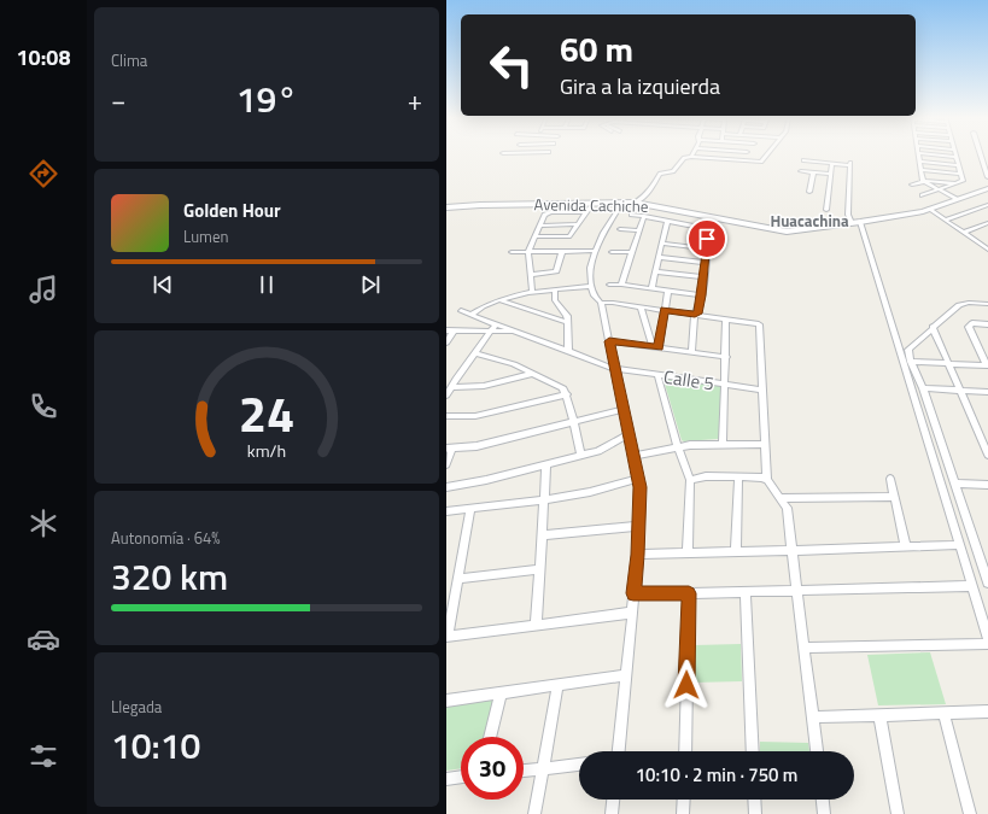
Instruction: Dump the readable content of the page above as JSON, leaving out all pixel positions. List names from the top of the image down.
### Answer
{
  "streets": {
    "street": ["Avenida Cachiche", "Calle 5"]
  },
  "districts": ["Huacachina"],
  "page": {
    "tabs": "10:08",
    "tile": [
      "Clima",
      ["Autonomía · 64%", "320 km"],
      ["Llegada", "10:10"]
    ],
    "turn": ["60 m", "Gira a la izquierda"],
    "heat": ["−", "19°", "+"],
    "song": ["Golden Hour", "Lumen"],
    "limit": "30",
    "trip": "10:10 · 2 min · 750 m",
    "gauge": ["24", "km/h"]
  }
}
